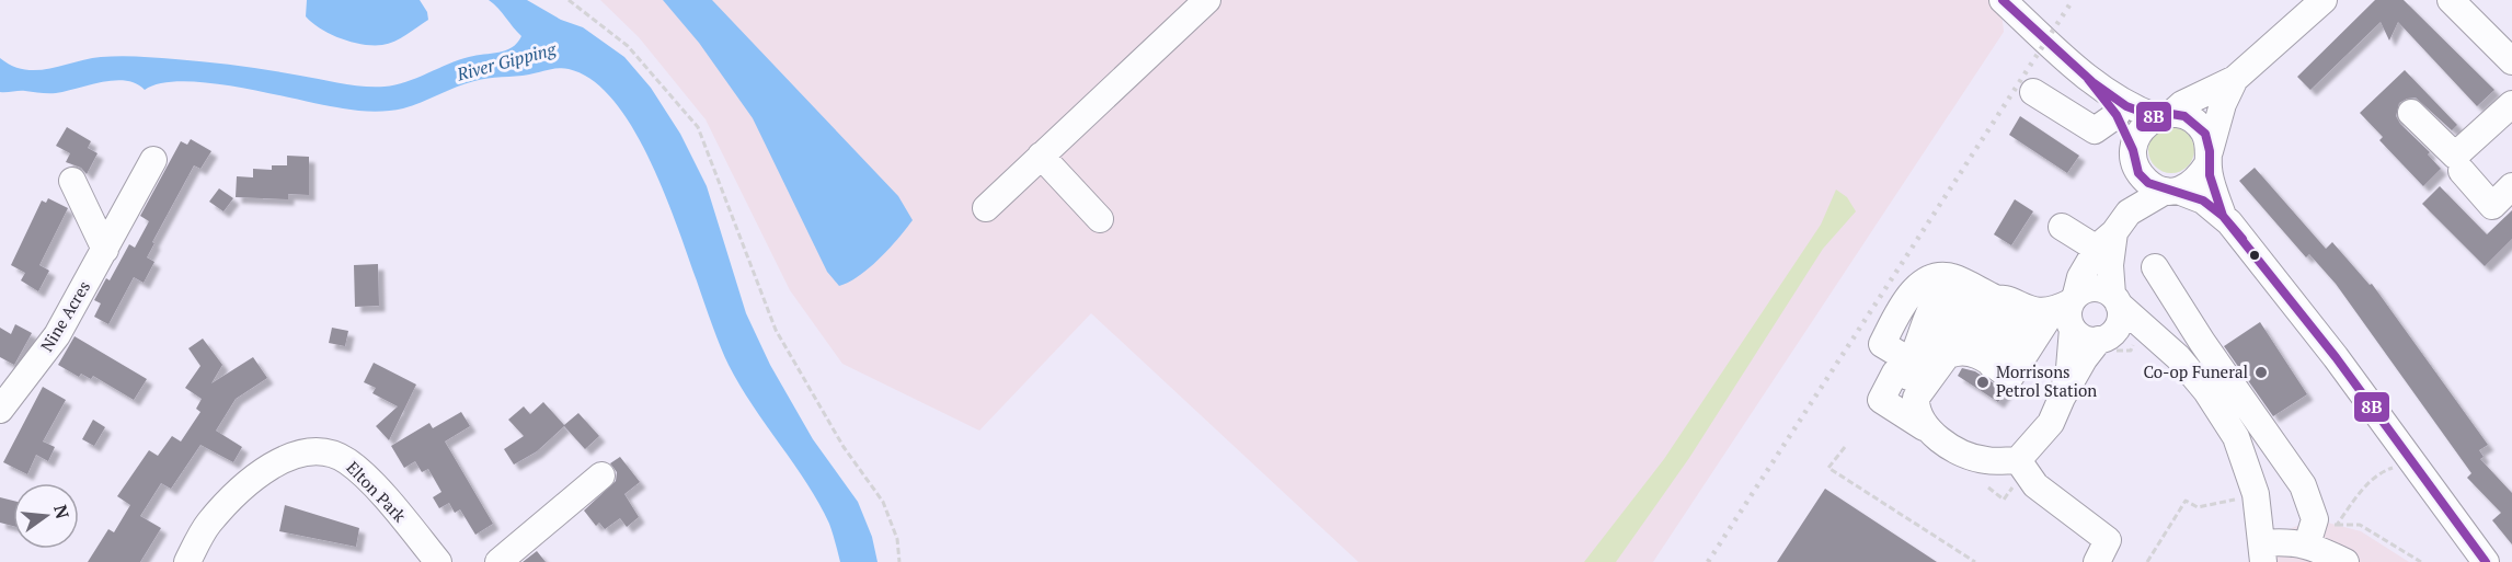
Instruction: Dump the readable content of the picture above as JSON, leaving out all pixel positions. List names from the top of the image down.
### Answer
{
  "streets": {
    "street": ["Nine Acres", "Elton Park"]
  },
  "water": ["River Gipping"],
  "places": ["Co-op Funeral", "Morrisons Petrol Station"],
  "lines": ["transit line 8B"],
  "north": "right"
}
